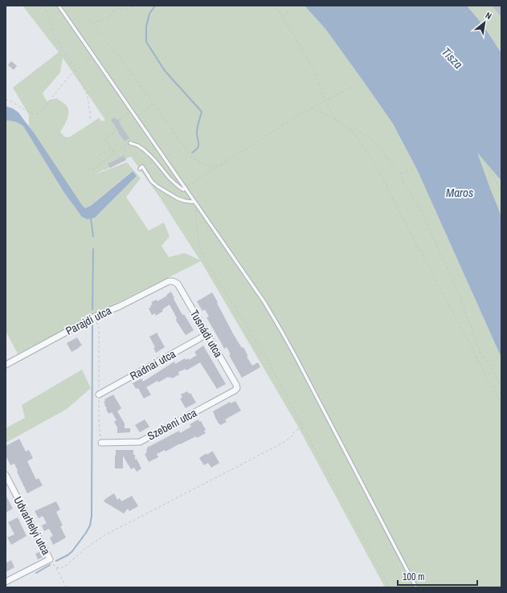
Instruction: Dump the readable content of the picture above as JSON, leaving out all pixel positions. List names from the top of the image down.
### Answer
{
  "streets": {
    "street": [
      "Parajdi utca",
      "Tusnádi utca",
      "Radnai utca",
      "Szebeni utca",
      "Udvarhelyi utca"
    ]
  },
  "crossings": [
    ["Parajdi utca", "Tusnádi utca"],
    ["Tusnádi utca", "Radnai utca"],
    ["Tusnádi utca", "Szebeni utca"]
  ],
  "water": ["Tisza", "Maros"],
  "scale_bar": "100 m",
  "north": "top right"
}
